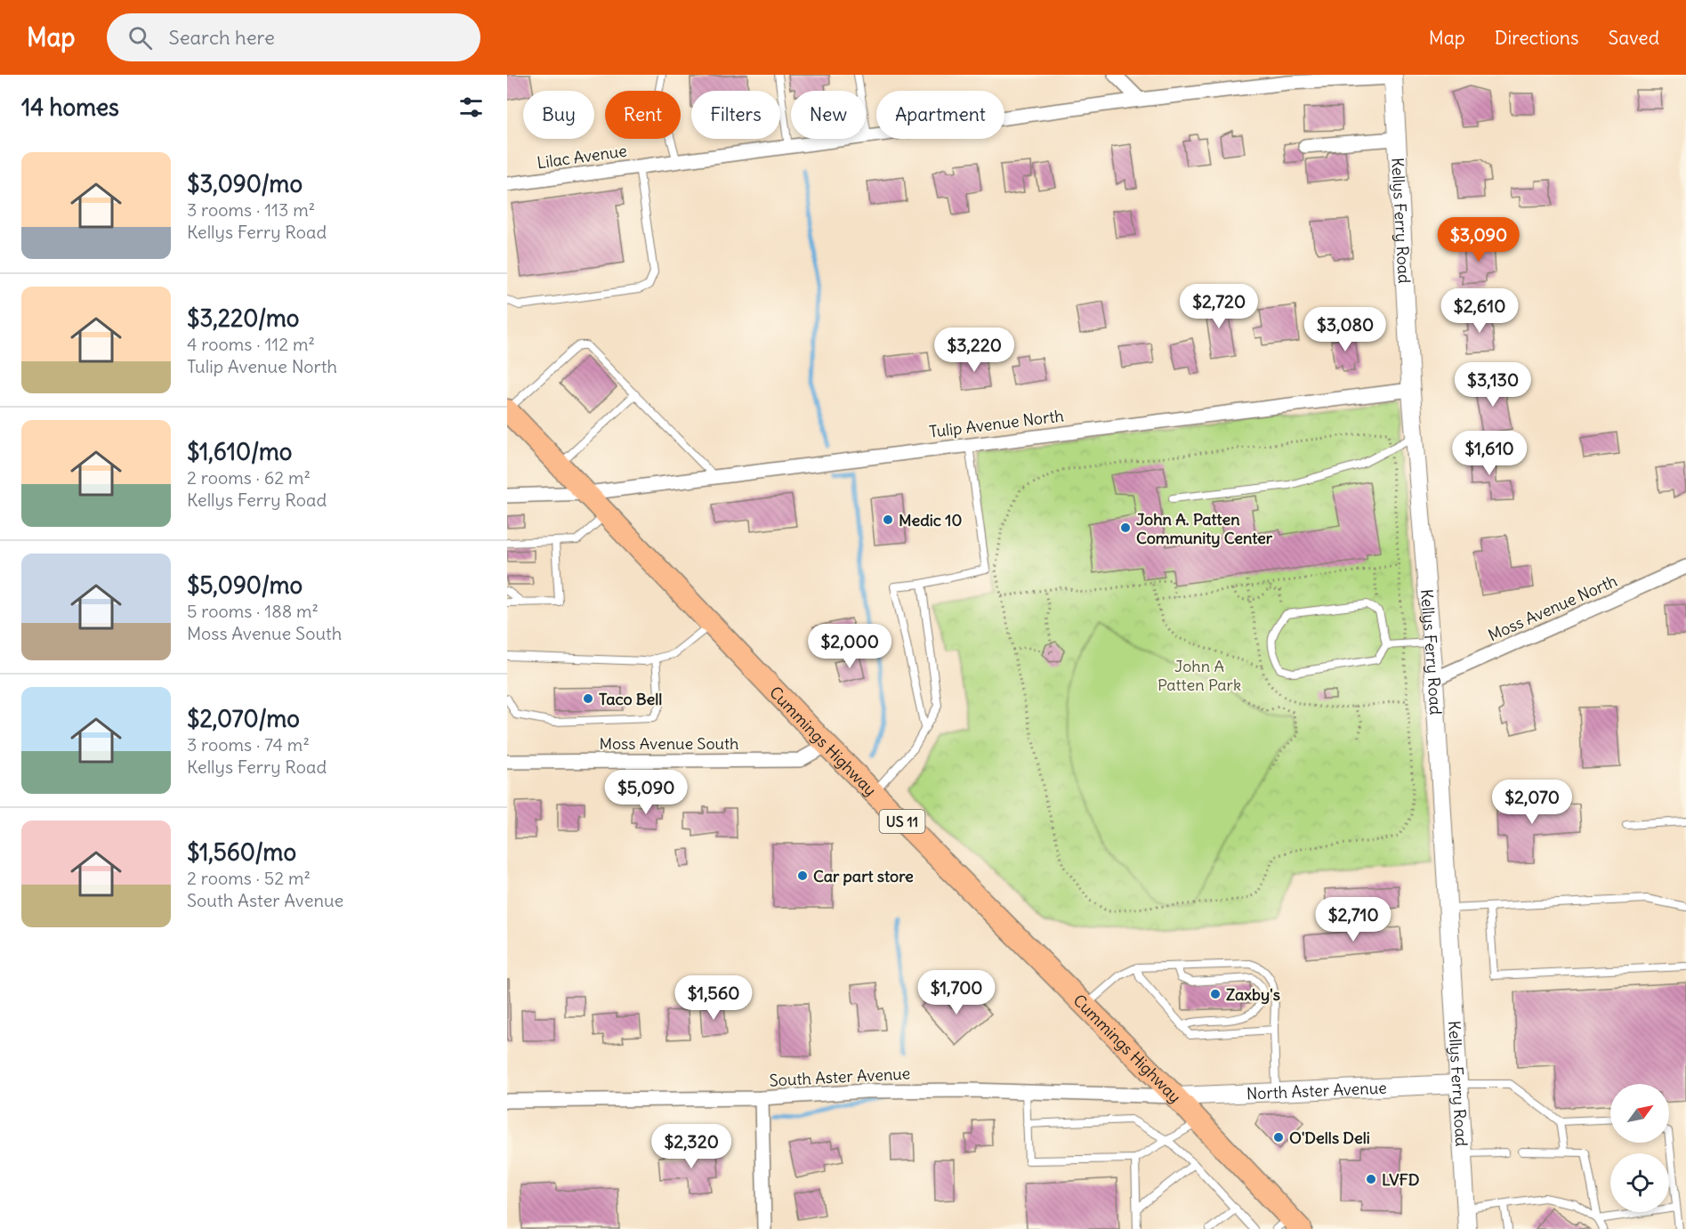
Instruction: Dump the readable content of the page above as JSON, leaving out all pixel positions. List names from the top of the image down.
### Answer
{
  "streets": {
    "main road": ["Cummings Highway", "US 11"],
    "street": [
      "Lilac Avenue",
      "Kellys Ferry Road",
      "Tulip Avenue North",
      "Moss Avenue North",
      "Moss Avenue South",
      "South Aster Avenue",
      "North Aster Avenue"
    ]
  },
  "crossings": [
    ["Lilac Avenue", "Kellys Ferry Road"],
    ["Kellys Ferry Road", "Tulip Avenue North"],
    ["Kellys Ferry Road", "Moss Avenue North"],
    ["Kellys Ferry Road", "North Aster Avenue"],
    ["Tulip Avenue North", "Cummings Highway"],
    ["Cummings Highway", "Moss Avenue South"],
    ["Cummings Highway", "South Aster Avenue"],
    ["Cummings Highway", "North Aster Avenue"],
    ["South Aster Avenue", "North Aster Avenue"]
  ],
  "parks": ["John A Patten Park"],
  "places": [
    "Medic 10",
    "John A. Patten Community Center",
    "Taco Bell",
    "Car part store",
    "Zaxby's",
    "O'Dells Deli",
    "LVFD"
  ],
  "north": "top right",
  "page": {
    "header": "Map",
    "search": "Search here",
    "nav": ["Map", "Directions", "Saved"],
    "heading": "14 homes",
    "chip": [
      "Buy",
      "Rent",
      "Filters",
      "New",
      "Apartment"
    ],
    "list": [
      {
        "name": "$3,090/mo",
        "note": "3 rooms · 113 m² · Kellys Ferry Road"
      },
      {
        "name": "$3,220/mo",
        "note": "4 rooms · 112 m² · Tulip Avenue North"
      },
      {
        "name": "$1,610/mo",
        "note": "2 rooms · 62 m² · Kellys Ferry Road"
      },
      {
        "name": "$5,090/mo",
        "note": "5 rooms · 188 m² · Moss Avenue South"
      },
      {
        "name": "$2,070/mo",
        "note": "3 rooms · 74 m² · Kellys Ferry Road"
      },
      {
        "name": "$1,560/mo",
        "note": "2 rooms · 52 m² · South Aster Avenue"
      }
    ],
    "price": [
      "$3,090",
      "$2,720",
      "$2,610",
      "$3,080",
      "$3,220",
      "$3,130",
      "$1,610",
      "$2,000",
      "$5,090",
      "$2,070",
      "$2,710",
      "$1,700",
      "$1,560",
      "$2,320"
    ]
  }
}
